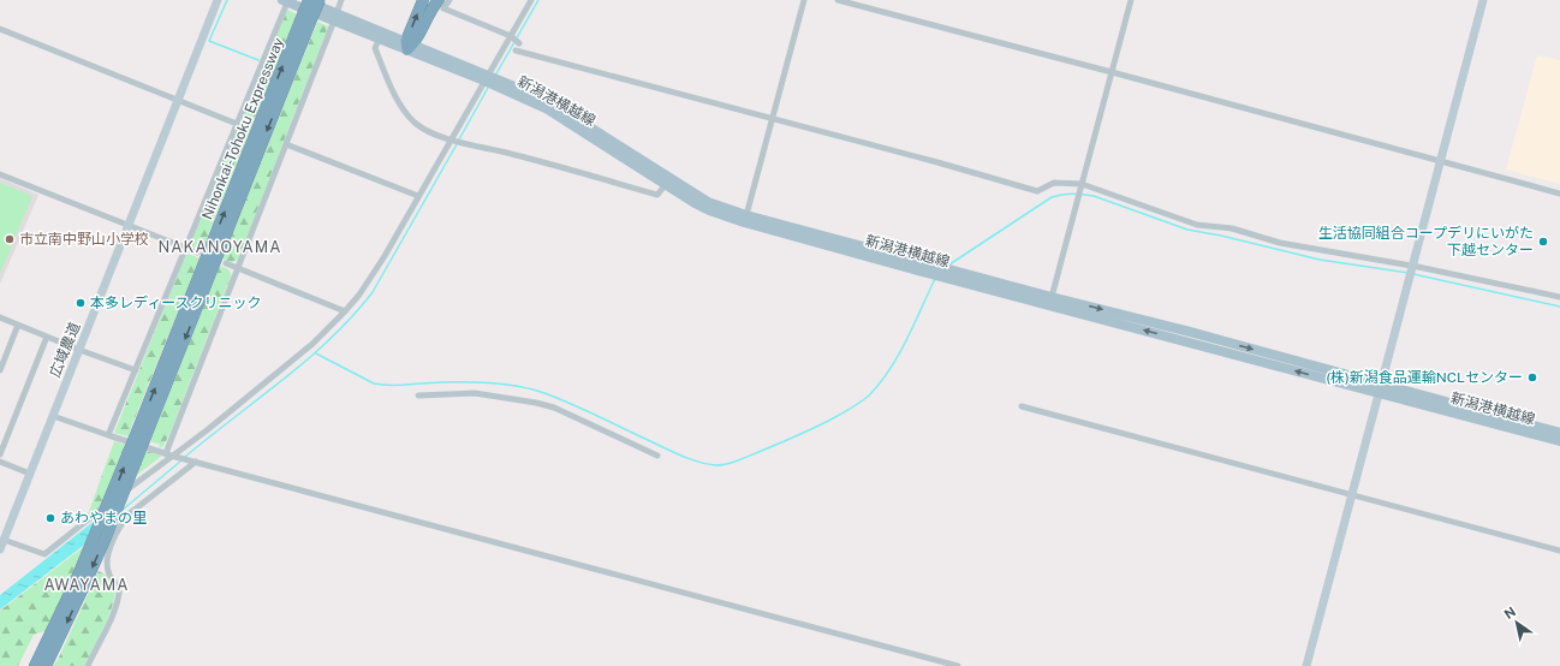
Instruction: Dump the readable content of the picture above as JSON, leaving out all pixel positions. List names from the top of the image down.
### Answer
{
  "streets": {
    "highway": ["Nihonkai-Tohoku Expressway"],
    "main road": ["新潟港横越線"],
    "street": ["広域農道"]
  },
  "districts": ["NAKANOYAMA", "AWAYAMA"],
  "places": [
    "市立南中野山小学校",
    "生活協同組合コープデリにいがた 下越センター",
    "本多レディースクリニック",
    "(株)新潟食品運輸NCLセンター",
    "あわやまの里"
  ],
  "north": "top left"
}
